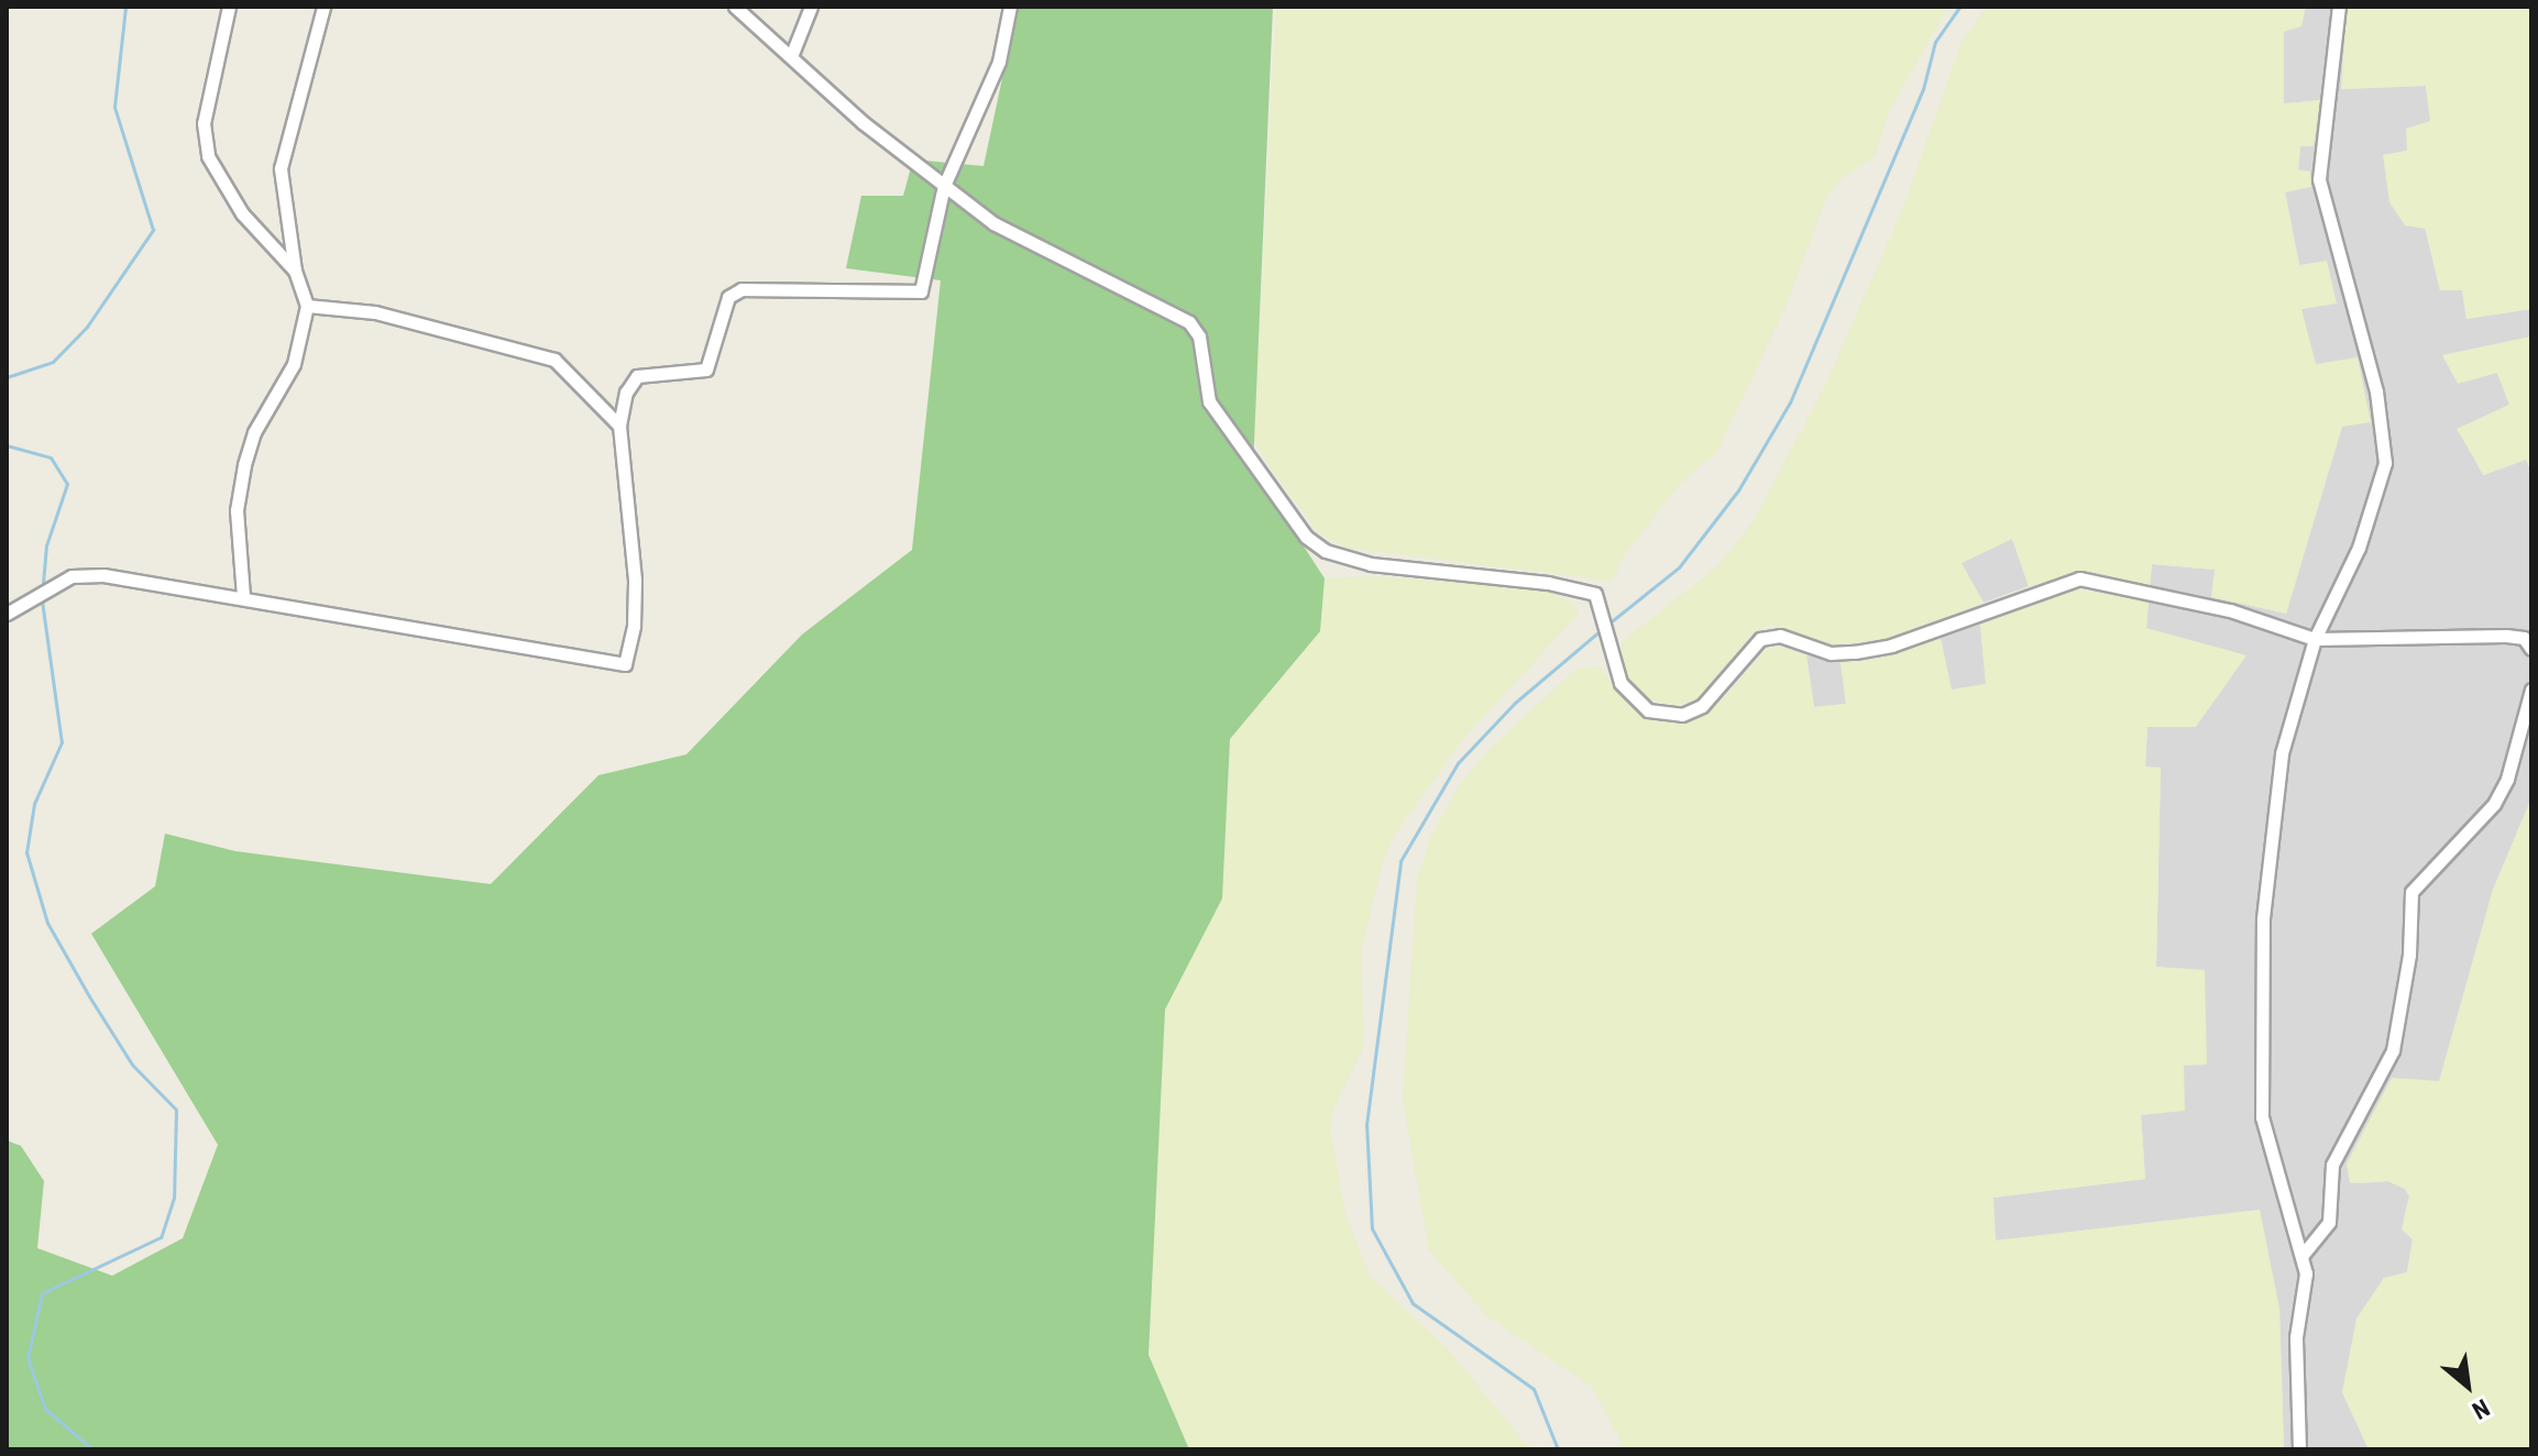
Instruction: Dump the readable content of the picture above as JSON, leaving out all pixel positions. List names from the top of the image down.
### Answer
{
  "north": "bottom right"
}
